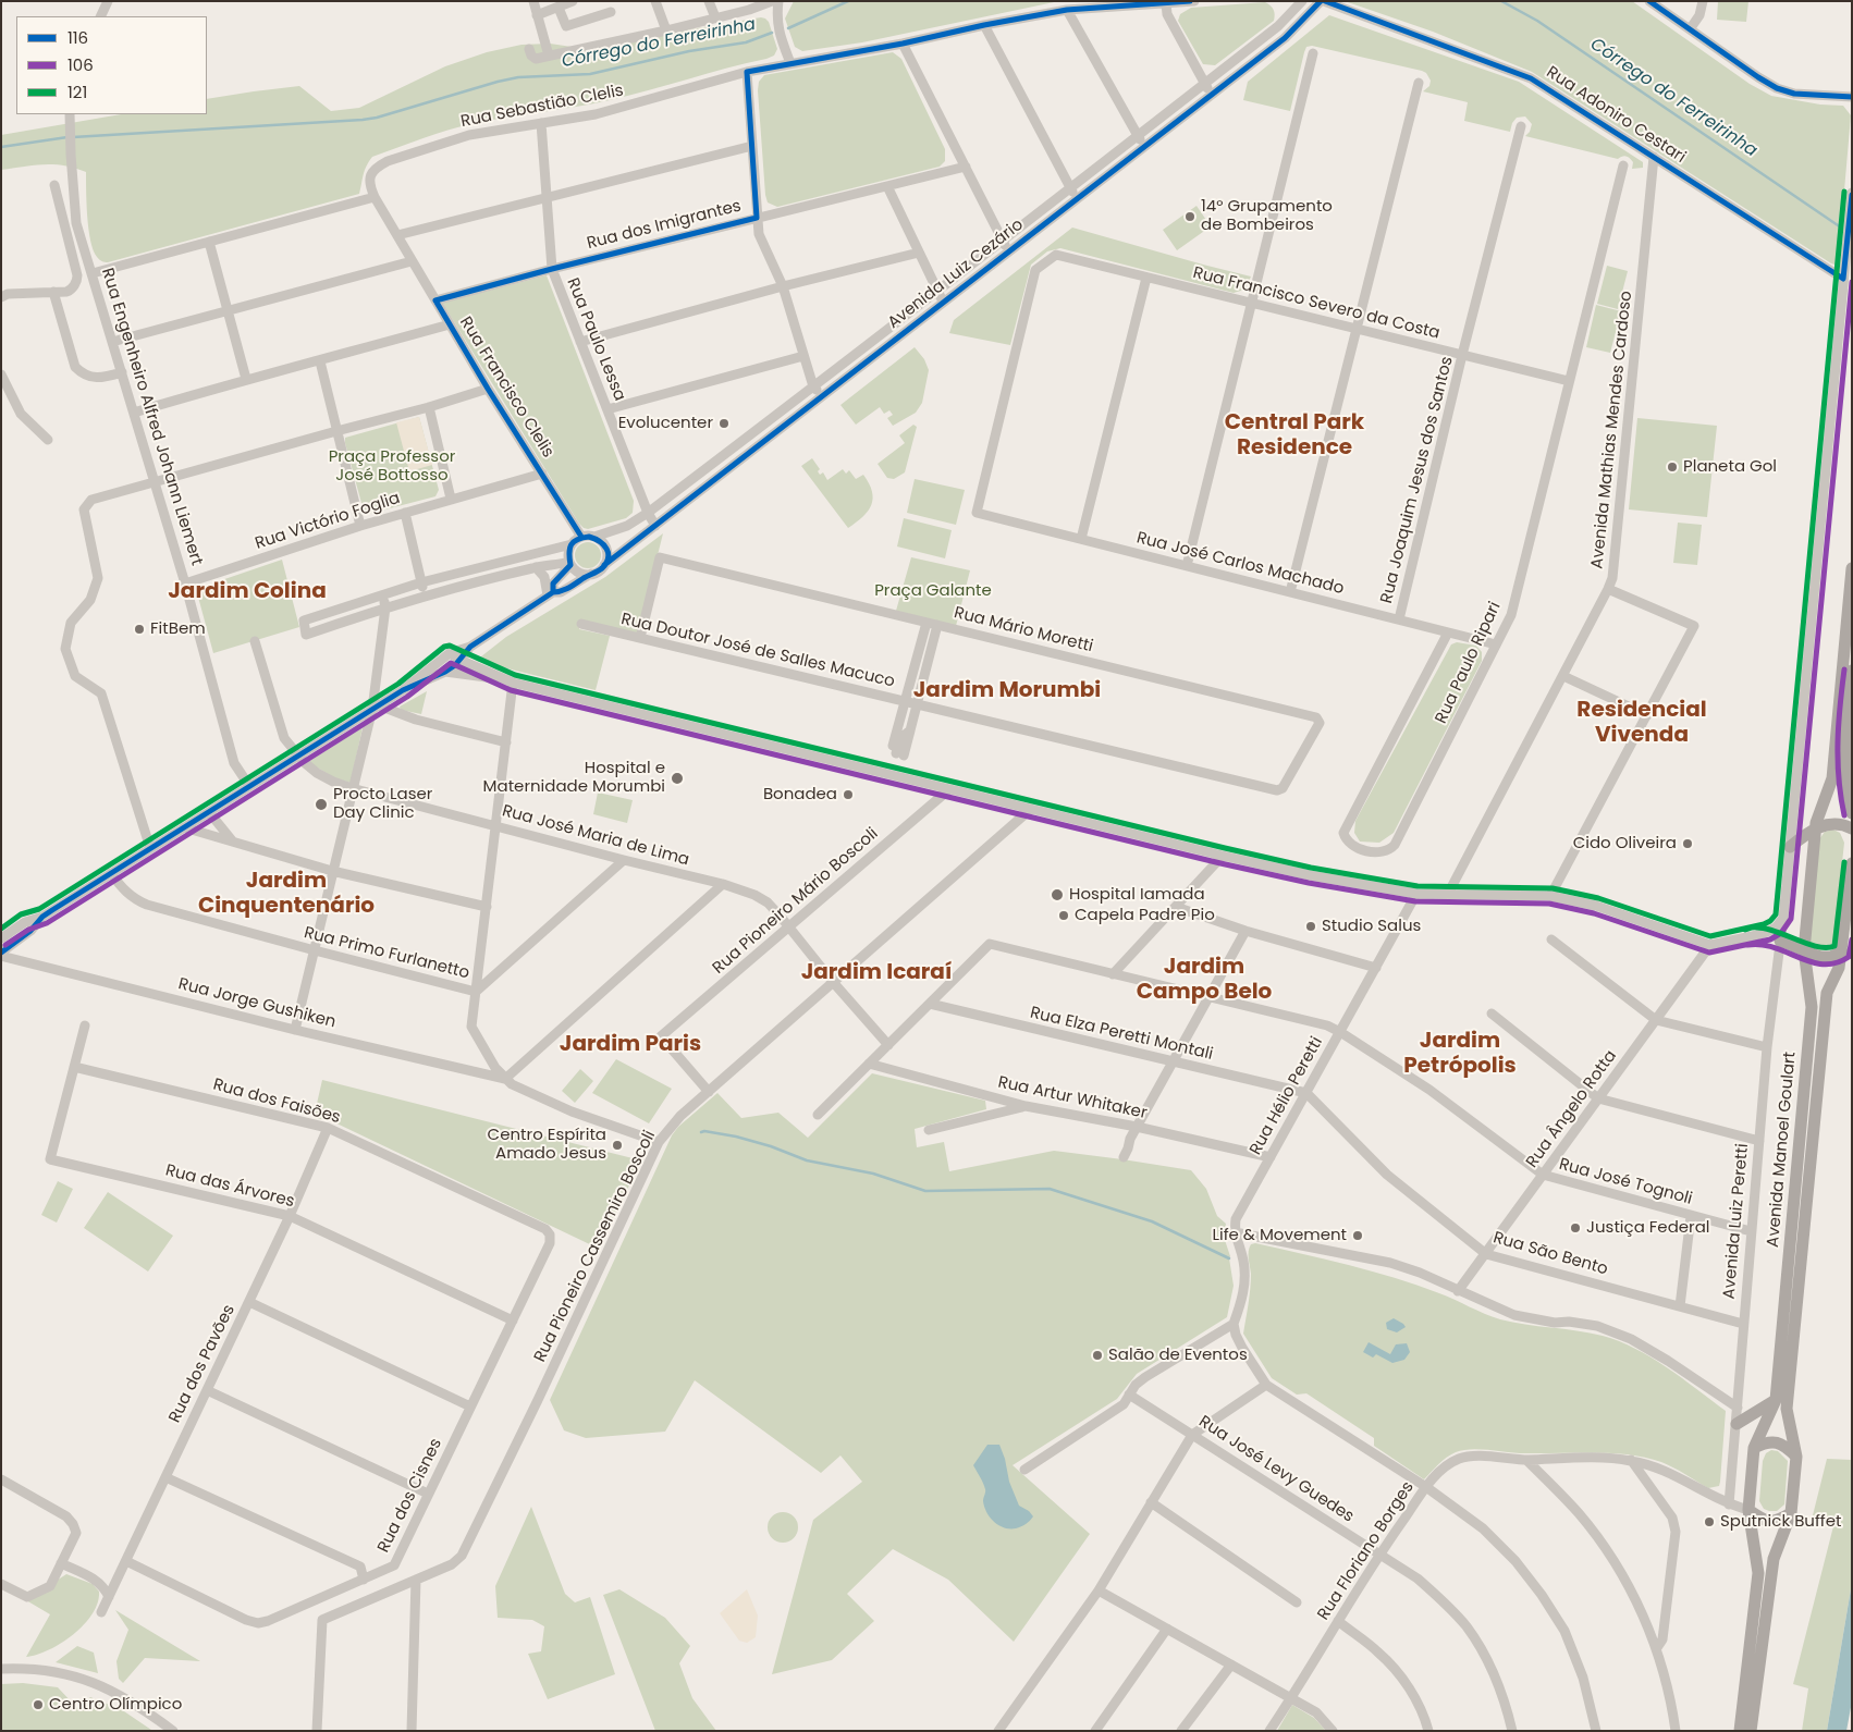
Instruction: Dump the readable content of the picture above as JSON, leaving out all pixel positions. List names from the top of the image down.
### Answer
{
  "streets": {
    "main road": ["Avenida Manoel Goulart"],
    "street": [
      "Rua Sebastião Clelis",
      "Rua Adoniro Cestari",
      "Rua dos Imigrantes",
      "Avenida Luiz Cezário",
      "Rua Francisco Severo da Costa",
      "Rua Paulo Lessa",
      "Rua Francisco Clelis",
      "Rua Engenheiro Alfred Johann Liemert",
      "Avenida Mathias Mendes Cardoso",
      "Rua Joaquim Jesus dos Santos",
      "Rua Victório Foglia",
      "Rua José Carlos Machado",
      "Rua Mário Moretti",
      "Rua Doutor José de Salles Macuco",
      "Rua Paulo Ripari",
      "Rua José Maria de Lima",
      "Rua Pioneiro Mário Boscoli",
      "Rua Primo Furlanetto",
      "Rua Jorge Gushiken",
      "Rua Elza Peretti Montali",
      "Rua Hélio Peretti",
      "Rua Artur Whitaker",
      "Rua dos Faisões",
      "Rua Ângelo Rotta",
      "Rua José Tognoli",
      "Rua das Árvores",
      "Avenida Luiz Peretti",
      "Rua Pioneiro Cassemiro Boscoli",
      "Rua São Bento",
      "Rua dos Pavões",
      "Rua José Levy Guedes",
      "Rua dos Cisnes",
      "Rua Floriano Borges"
    ]
  },
  "crossings": [
    ["Rua Sebastião Clelis", "Rua Paulo Lessa"],
    ["Rua Sebastião Clelis", "Rua Francisco Clelis"],
    ["Rua Adoniro Cestari", "Avenida Luiz Cezário"],
    ["Rua Adoniro Cestari", "Avenida Mathias Mendes Cardoso"],
    ["Rua Adoniro Cestari", "Avenida Luiz Peretti"],
    ["Rua dos Imigrantes", "Rua Paulo Lessa"],
    ["Rua dos Imigrantes", "Rua Francisco Clelis"],
    ["Avenida Luiz Cezário", "Rua Paulo Lessa"],
    ["Avenida Luiz Cezário", "Rua Francisco Clelis"],
    ["Rua Francisco Severo da Costa", "Rua Joaquim Jesus dos Santos"],
    ["Rua Francisco Severo da Costa", "Rua José Carlos Machado"],
    ["Rua Francisco Severo da Costa", "Rua Paulo Ripari"],
    ["Rua Francisco Clelis", "Rua Victório Foglia"],
    ["Rua Engenheiro Alfred Johann Liemert", "Rua Victório Foglia"],
    ["Rua Joaquim Jesus dos Santos", "Rua José Carlos Machado"],
    ["Rua José Carlos Machado", "Rua Paulo Ripari"],
    ["Rua Mário Moretti", "Rua Doutor José de Salles Macuco"],
    ["Rua José Maria de Lima", "Rua Pioneiro Mário Boscoli"],
    ["Rua José Maria de Lima", "Rua Pioneiro Cassemiro Boscoli"],
    ["Rua Pioneiro Mário Boscoli", "Rua Pioneiro Cassemiro Boscoli"],
    ["Rua Elza Peretti Montali", "Rua Hélio Peretti"],
    ["Rua Elza Peretti Montali", "Rua José Tognoli"],
    ["Rua Elza Peretti Montali", "Rua São Bento"],
    ["Rua Hélio Peretti", "Rua Artur Whitaker"],
    ["Rua Hélio Peretti", "Rua José Tognoli"],
    ["Rua Hélio Peretti", "Rua São Bento"],
    ["Rua dos Faisões", "Rua das Árvores"],
    ["Rua dos Faisões", "Rua dos Pavões"],
    ["Rua dos Faisões", "Rua dos Cisnes"],
    ["Rua Ângelo Rotta", "Rua José Tognoli"],
    ["Rua Ângelo Rotta", "Rua São Bento"],
    ["Avenida Manoel Goulart", "Rua Floriano Borges"],
    ["Rua José Tognoli", "Avenida Luiz Peretti"],
    ["Rua das Árvores", "Rua dos Pavões"],
    ["Rua das Árvores", "Rua dos Cisnes"],
    ["Avenida Luiz Peretti", "Rua São Bento"],
    ["Avenida Luiz Peretti", "Rua Floriano Borges"],
    ["Rua dos Pavões", "Rua dos Cisnes"],
    ["Rua José Levy Guedes", "Rua Floriano Borges"]
  ],
  "districts": [
    "Central Park Residence",
    "Jardim Colina",
    "Jardim Morumbi",
    "Residencial Vivenda",
    "Jardim Cinquentenário",
    "Jardim Campo Belo",
    "Jardim Icaraí",
    "Jardim Petrópolis",
    "Jardim Paris"
  ],
  "water": ["Córrego do Ferreirinha"],
  "parks": ["Praça Professor José Bottosso", "Praça Galante"],
  "places": [
    "14° Grupamento de Bombeiros",
    "Evolucenter",
    "Planeta Gol",
    "FitBem",
    "Hospital e Maternidade Morumbi",
    "Bonadea",
    "Procto Laser Day Clinic",
    "Cido Oliveira",
    "Hospital Iamada",
    "Capela Padre Pio",
    "Studio Salus",
    "Centro Espírita Amado Jesus",
    "Justiça Federal",
    "Life & Movement",
    "Salão de Eventos",
    "Sputnick Buffet",
    "Centro Olímpico"
  ],
  "lines": ["transit line 116", "transit line 121", "transit line 106"],
  "legend": ["116", "106", "121"]
}
